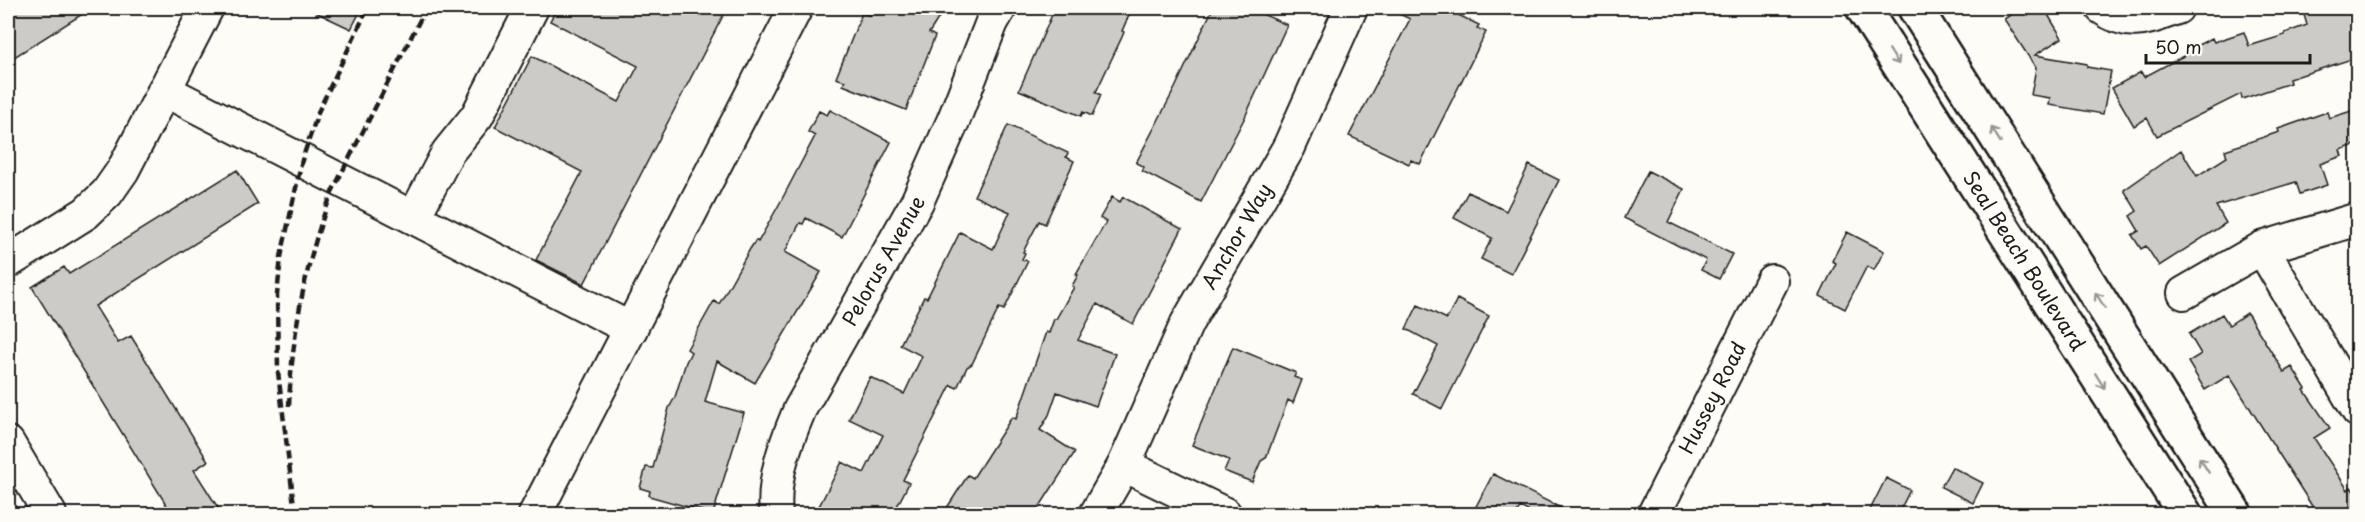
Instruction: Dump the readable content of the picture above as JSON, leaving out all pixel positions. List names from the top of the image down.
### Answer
{
  "streets": {
    "main road": ["Seal Beach Boulevard"],
    "street": ["Anchor Way", "Pelorus Avenue", "Hussey Road"]
  },
  "scale_bar": "50 m"
}
